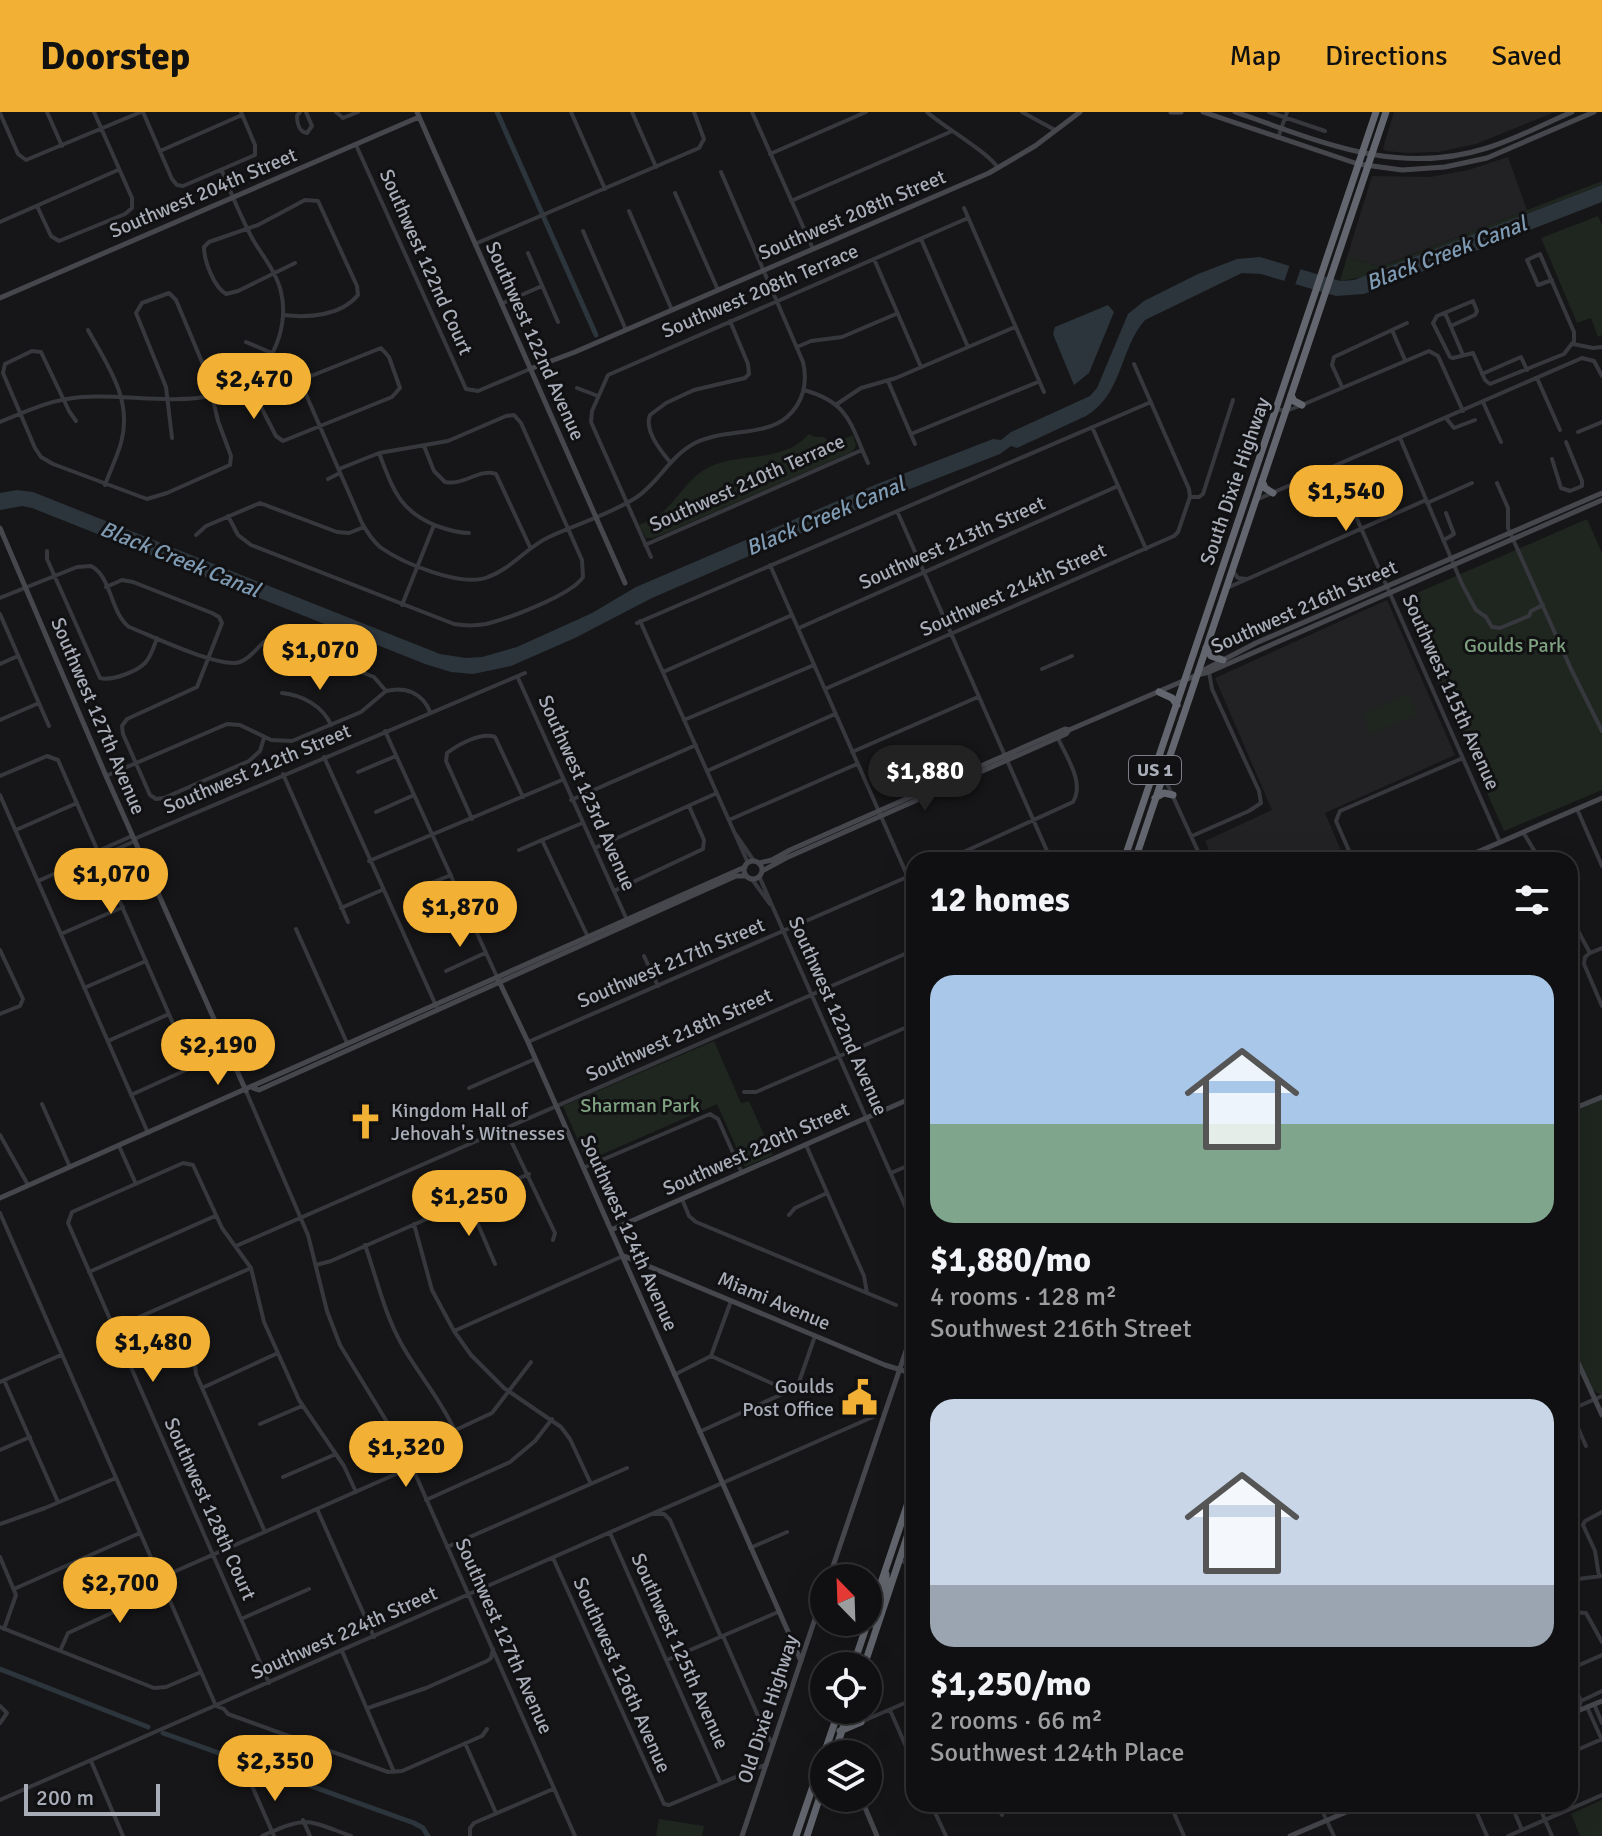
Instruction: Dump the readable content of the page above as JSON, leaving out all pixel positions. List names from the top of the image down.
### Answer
{
  "streets": {
    "highway": ["South Dixie Highway", "US 1"],
    "street": [
      "Southwest 204th Street",
      "Southwest 208th Street",
      "Southwest 122nd Court",
      "Southwest 208th Terrace",
      "Southwest 122nd Avenue",
      "Southwest 210th Terrace",
      "Southwest 213th Street",
      "Southwest 214th Street",
      "Southwest 216th Street",
      "Southwest 115th Avenue",
      "Southwest 127th Avenue",
      "Southwest 212th Street",
      "Southwest 123rd Avenue",
      "Southwest 217th Street",
      "Southwest 218th Street",
      "Southwest 220th Street",
      "Southwest 124th Avenue",
      "Miami Avenue",
      "Southwest 128th Court",
      "Southwest 224th Street",
      "Southwest 125th Avenue",
      "Southwest 126th Avenue",
      "Old Dixie Highway"
    ]
  },
  "crossings": [
    ["Southwest 204th Street", "Southwest 122nd Court"],
    ["Southwest 204th Street", "Southwest 122nd Avenue"],
    ["Southwest 208th Street", "Southwest 122nd Court"],
    ["Southwest 208th Street", "Southwest 122nd Avenue"],
    ["Southwest 122nd Court", "Southwest 122nd Avenue"],
    ["Southwest 122nd Avenue", "Southwest 216th Street"],
    ["Southwest 122nd Avenue", "Southwest 217th Street"],
    ["Southwest 122nd Avenue", "Southwest 218th Street"],
    ["Southwest 122nd Avenue", "Southwest 220th Street"],
    ["South Dixie Highway", "Southwest 216th Street"],
    ["Southwest 216th Street", "Southwest 115th Avenue"],
    ["Southwest 216th Street", "Southwest 127th Avenue"],
    ["Southwest 216th Street", "Southwest 123rd Avenue"],
    ["Southwest 216th Street", "Southwest 124th Avenue"],
    ["Southwest 127th Avenue", "Southwest 212th Street"],
    ["Southwest 127th Avenue", "Southwest 218th Street"],
    ["Southwest 127th Avenue", "Southwest 224th Street"],
    ["Southwest 212th Street", "Southwest 123rd Avenue"],
    ["Southwest 212th Street", "Southwest 124th Avenue"],
    ["Southwest 217th Street", "Southwest 124th Avenue"],
    ["Southwest 218th Street", "Southwest 124th Avenue"],
    ["Southwest 220th Street", "Southwest 124th Avenue"],
    ["Southwest 124th Avenue", "Miami Avenue"],
    ["Southwest 124th Avenue", "Southwest 224th Street"],
    ["Southwest 124th Avenue", "Old Dixie Highway"],
    ["Southwest 128th Court", "Southwest 224th Street"],
    ["Southwest 224th Street", "Southwest 125th Avenue"],
    ["Southwest 224th Street", "Southwest 126th Avenue"],
    ["Southwest 125th Avenue", "Southwest 126th Avenue"]
  ],
  "water": ["Black Creek Canal"],
  "parks": ["Goulds Park", "Sharman Park"],
  "places": {
    "church": ["Kingdom Hall of Jehovah's Witnesses"],
    "public building": ["Goulds Post Office"]
  },
  "scale_bar": "200 m",
  "north": "top left",
  "page": {
    "header": "Doorstep",
    "nav": ["Map", "Directions", "Saved"],
    "price": [
      "$2,470",
      "$1,540",
      "$1,070",
      "$1,880",
      "$1,070",
      "$1,870",
      "$2,190",
      "$1,250",
      "$1,480",
      "$1,320",
      "$2,700",
      "$2,350"
    ],
    "heading": "12 homes",
    "list": [
      {
        "name": "$1,880/mo",
        "note": "4 rooms · 128 m² · Southwest 216th Street"
      },
      {
        "name": "$1,250/mo",
        "note": "2 rooms · 66 m² · Southwest 124th Place"
      }
    ],
    "scale": "200 m"
  }
}
